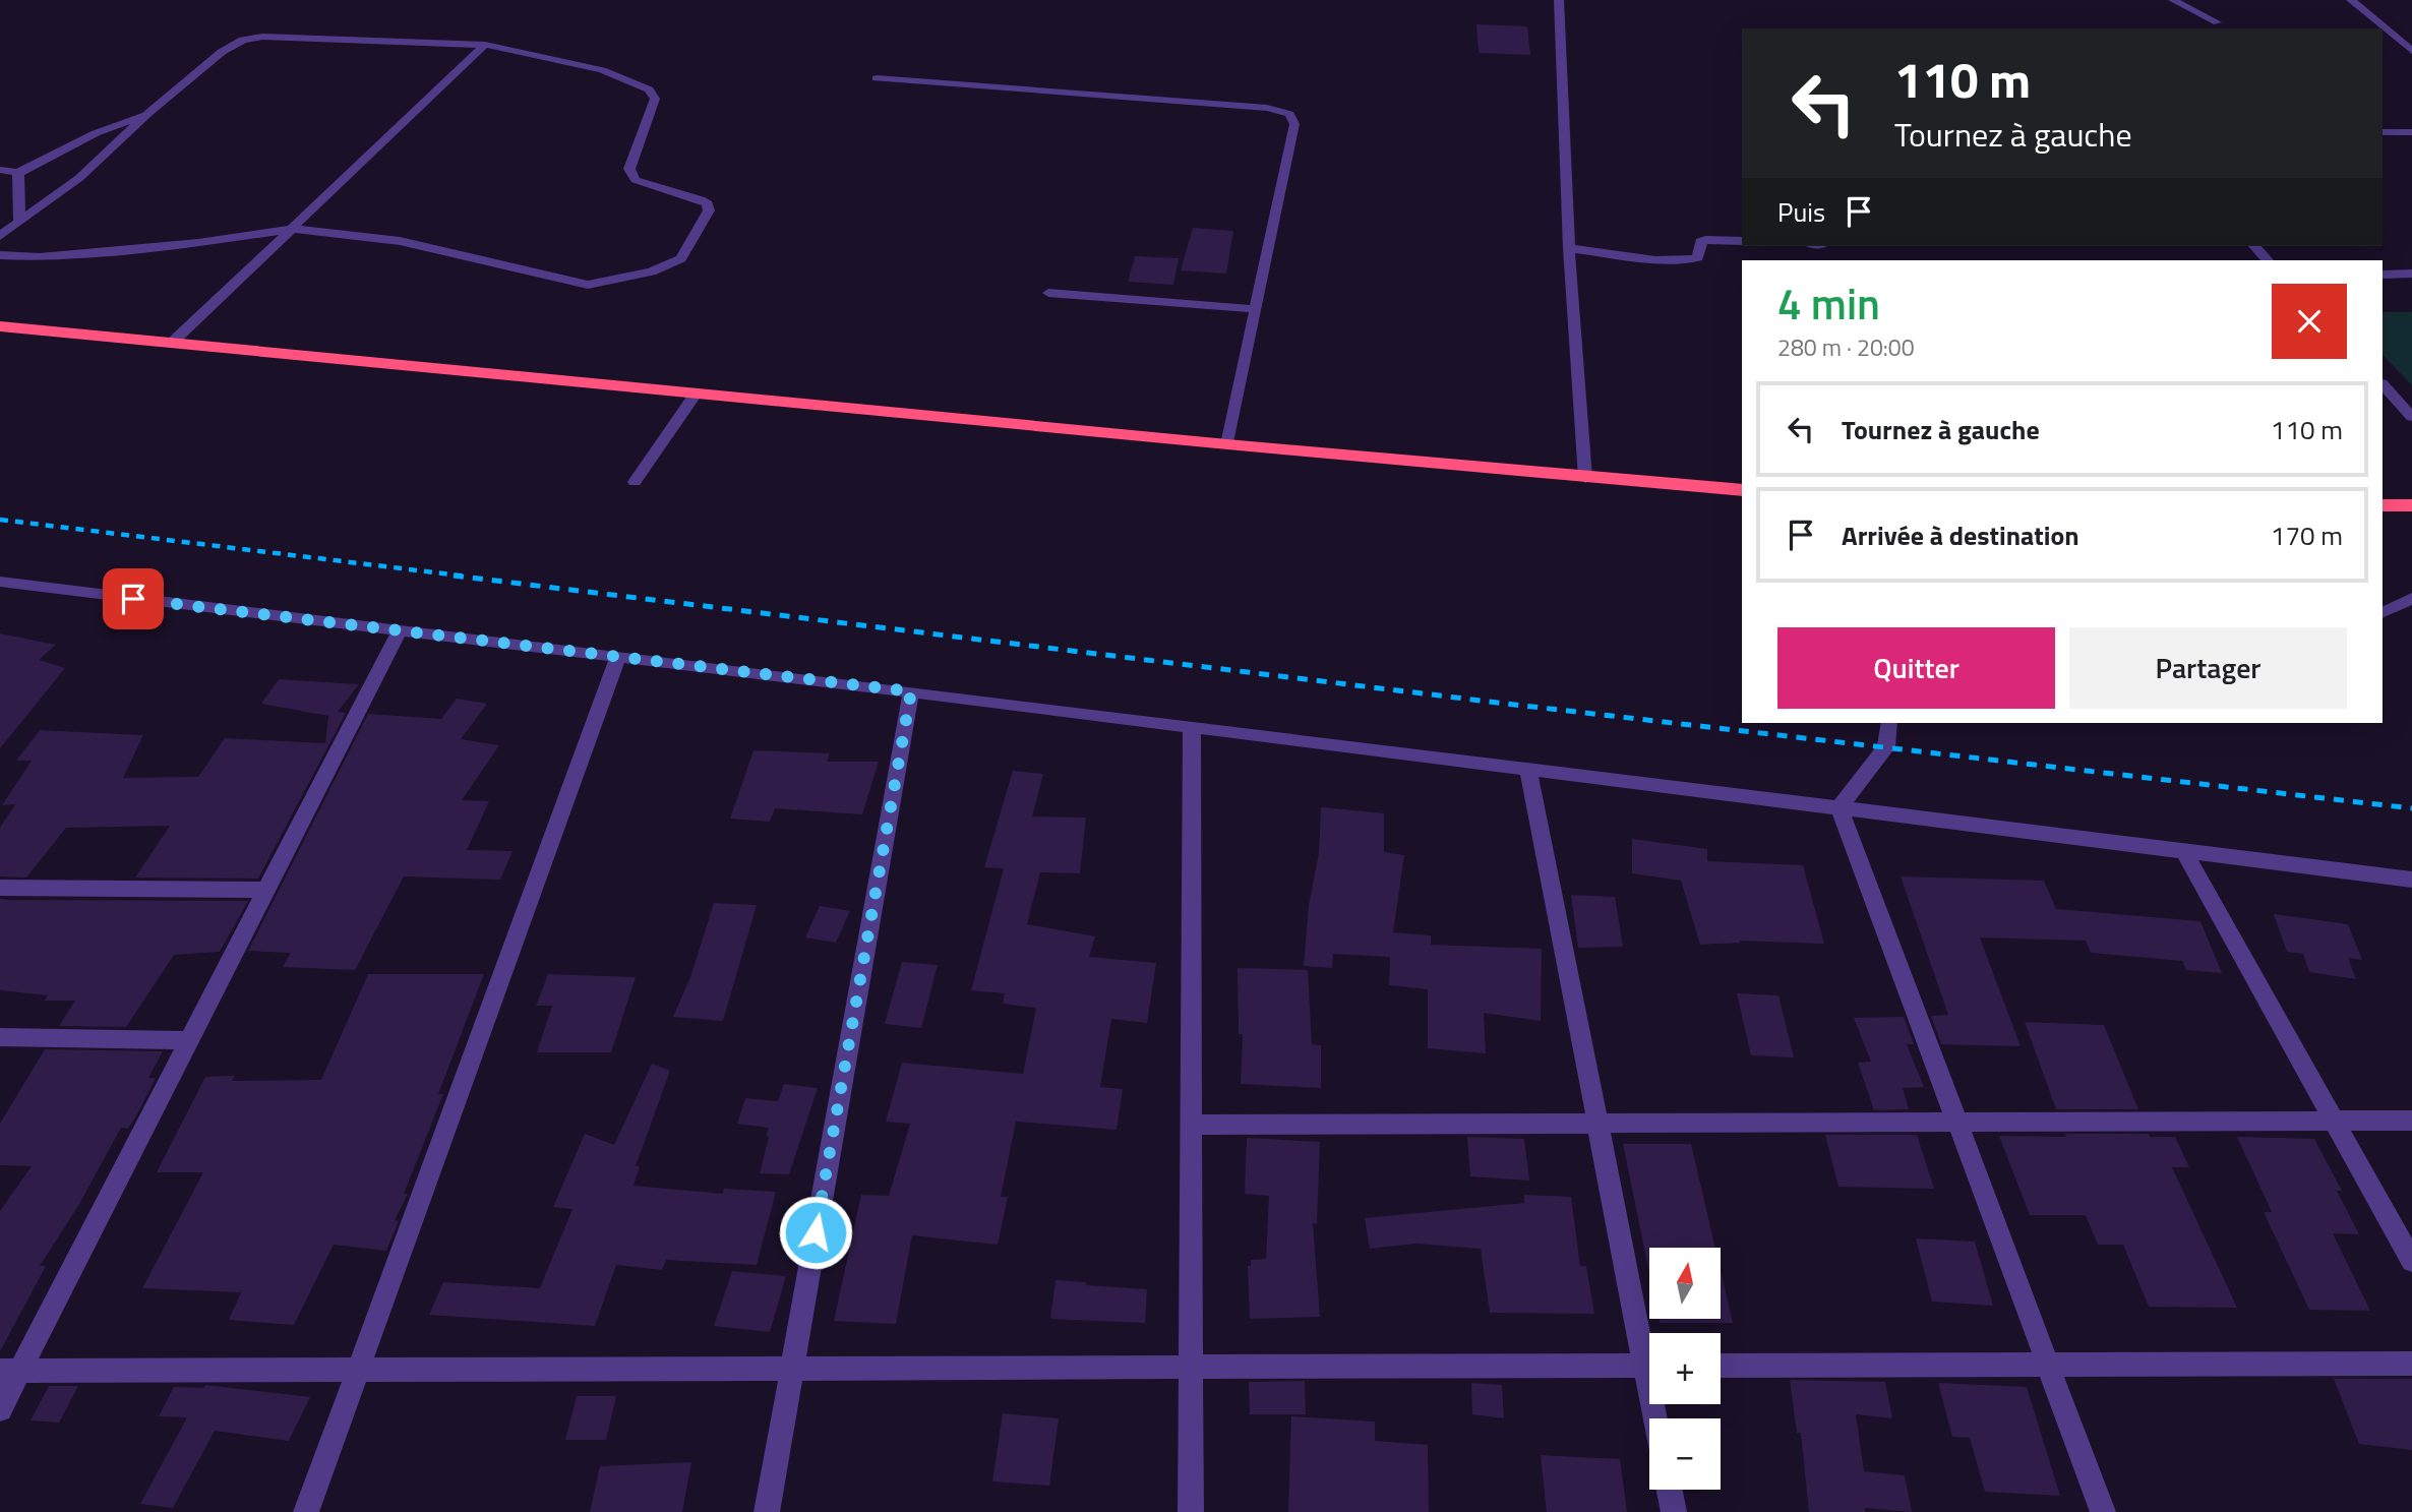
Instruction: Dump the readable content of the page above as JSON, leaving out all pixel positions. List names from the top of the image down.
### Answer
{
  "north": "top",
  "page": {
    "turn": ["110 m", "Tournez à gauche"],
    "then": "Puis",
    "heading": ["4 min", "280 m · 20:00"],
    "list": [
      {
        "name": "Tournez à gauche",
        "value": "110 m"
      },
      {
        "name": "Arrivée à destination",
        "value": "170 m"
      }
    ],
    "buttons": ["Quitter", "Partager"],
    "map_buttons": ["+", "−"]
  }
}
